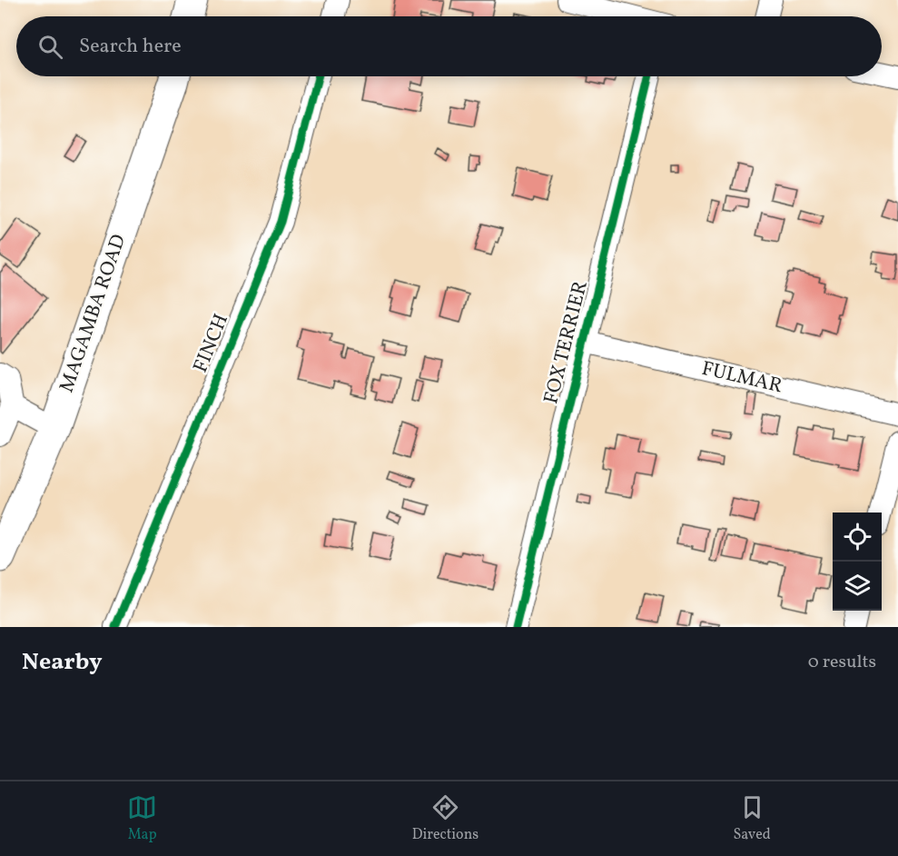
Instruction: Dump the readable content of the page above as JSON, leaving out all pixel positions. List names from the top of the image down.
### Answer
{
  "streets": {
    "highway": ["MAGAMBA ROAD"],
    "street": ["FOX TERRIER", "FINCH", "FULMAR"]
  },
  "crossings": [
    ["FOX TERRIER", "FULMAR"]
  ],
  "page": {
    "search": "Search here",
    "heading": ["Nearby", "0 results"],
    "nav": ["Map", "Directions", "Saved"]
  }
}
